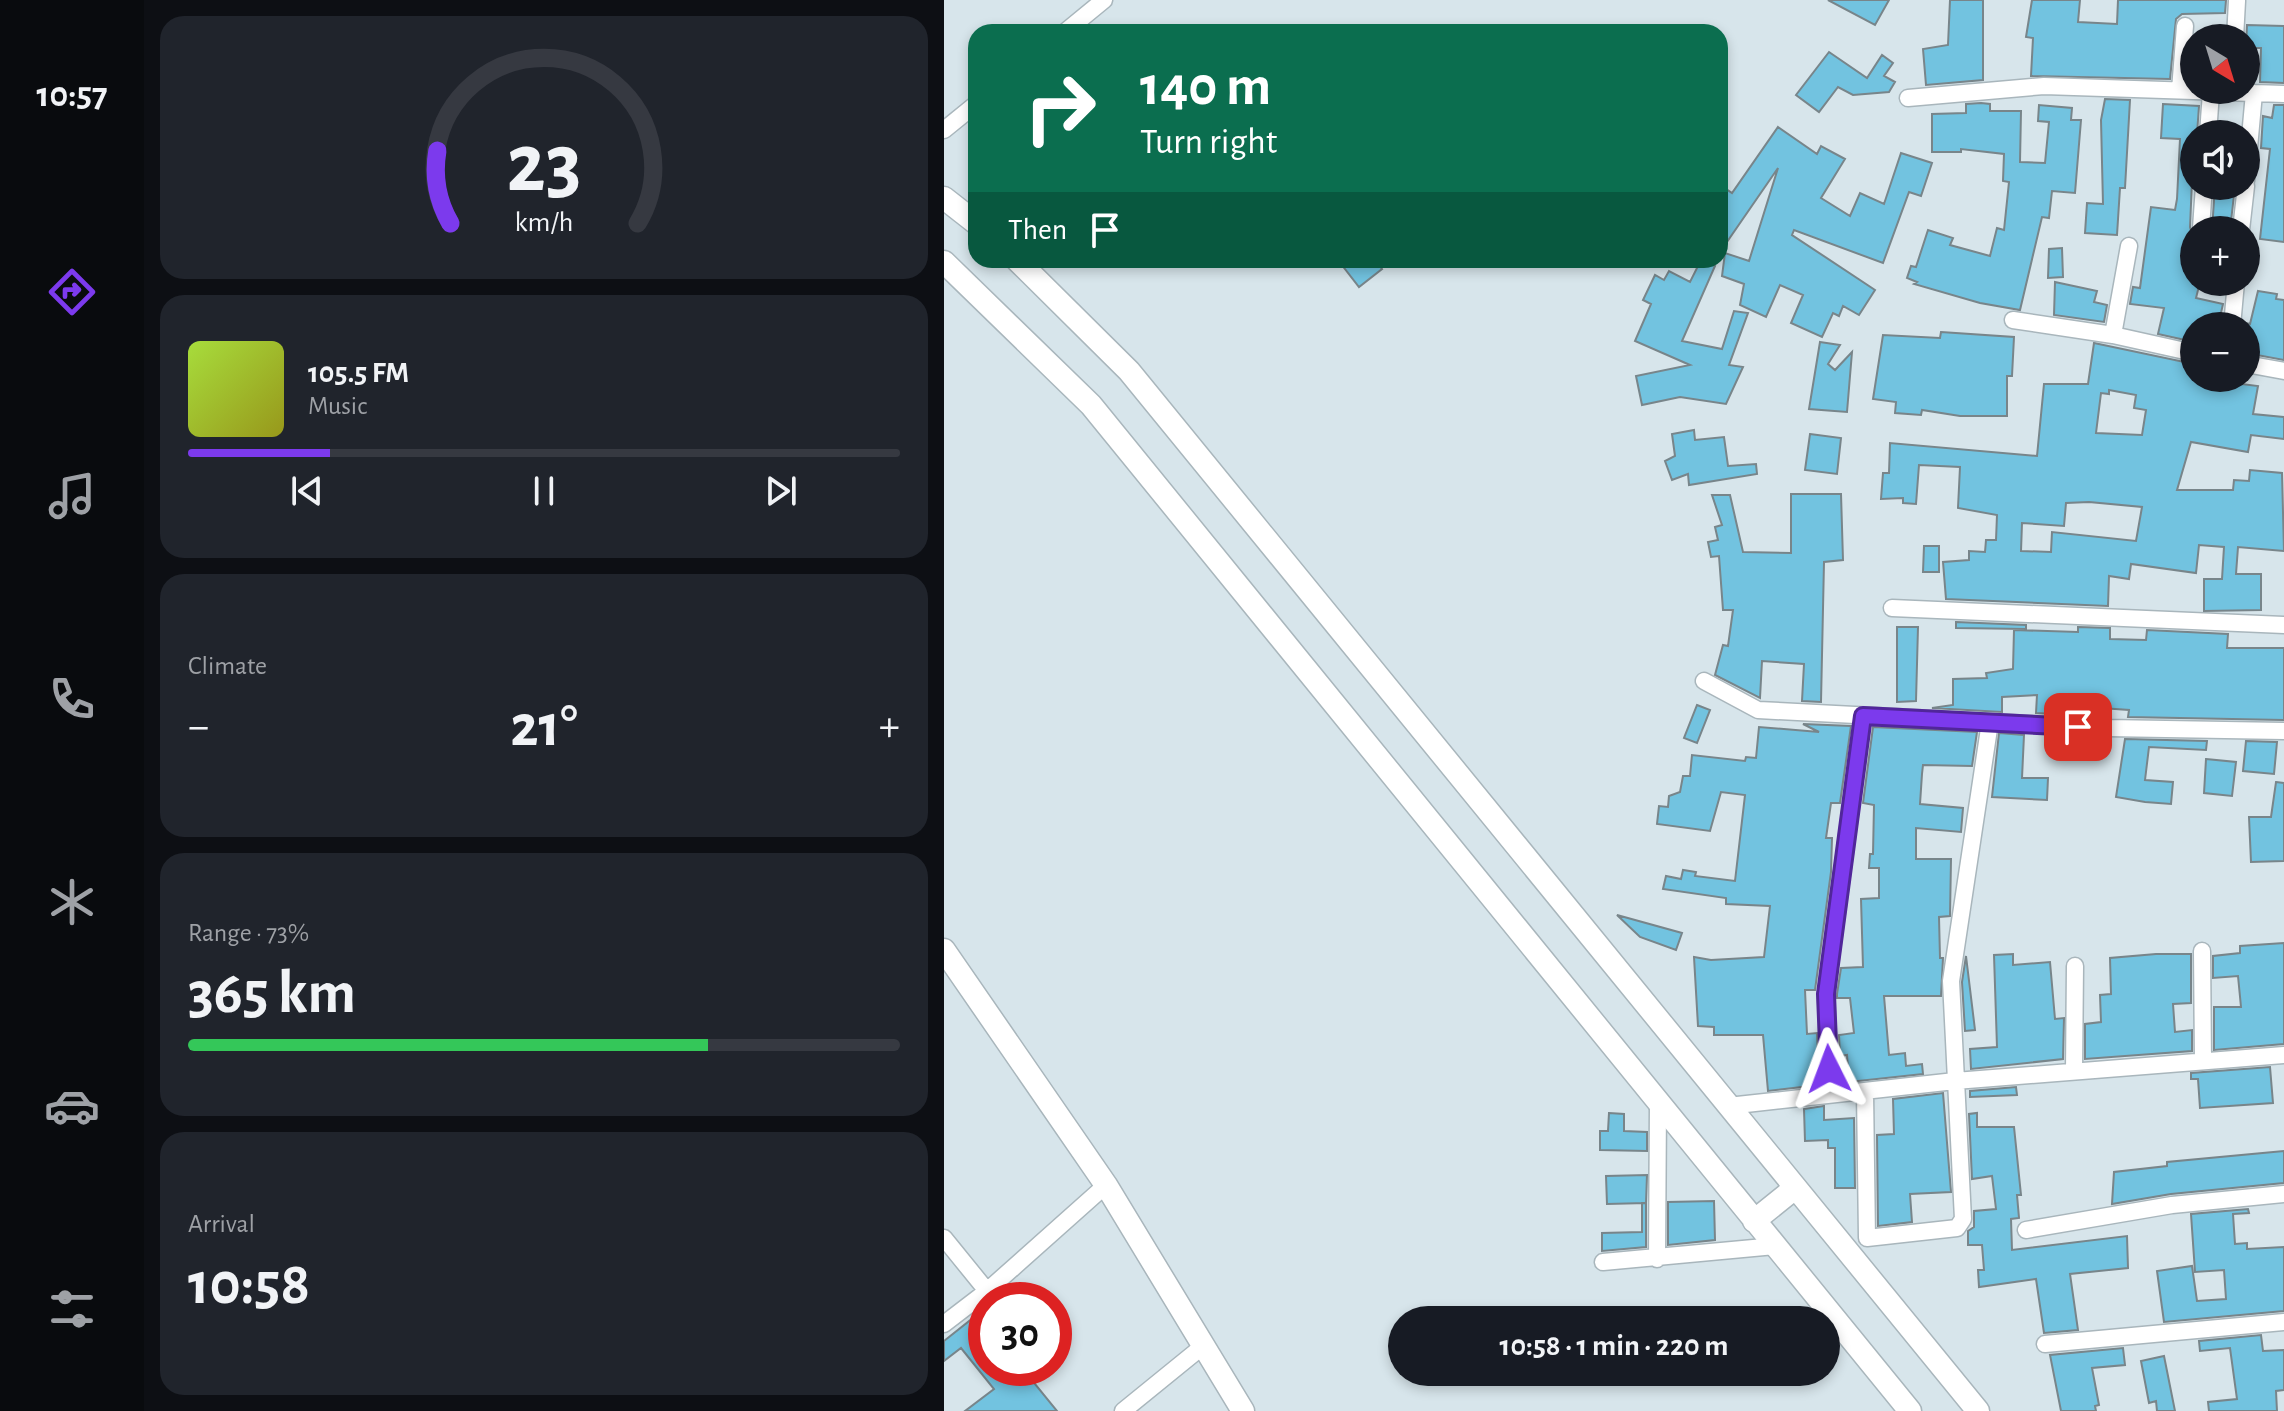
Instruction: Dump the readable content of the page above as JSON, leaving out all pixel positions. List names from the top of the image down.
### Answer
{
  "north": "bottom right",
  "page": {
    "tabs": "10:57",
    "map_buttons": ["+", "−"],
    "turn": ["140 m", "Turn right"],
    "then": "Then",
    "song": ["105.5 FM", "Music"],
    "tile": [
      "Climate",
      ["Range · 73%", "365 km"],
      ["Arrival", "10:58"]
    ],
    "heat": ["−", "21°", "+"],
    "limit": "30",
    "trip": "10:58 · 1 min · 220 m",
    "gauge": ["23", "km/h"]
  }
}
